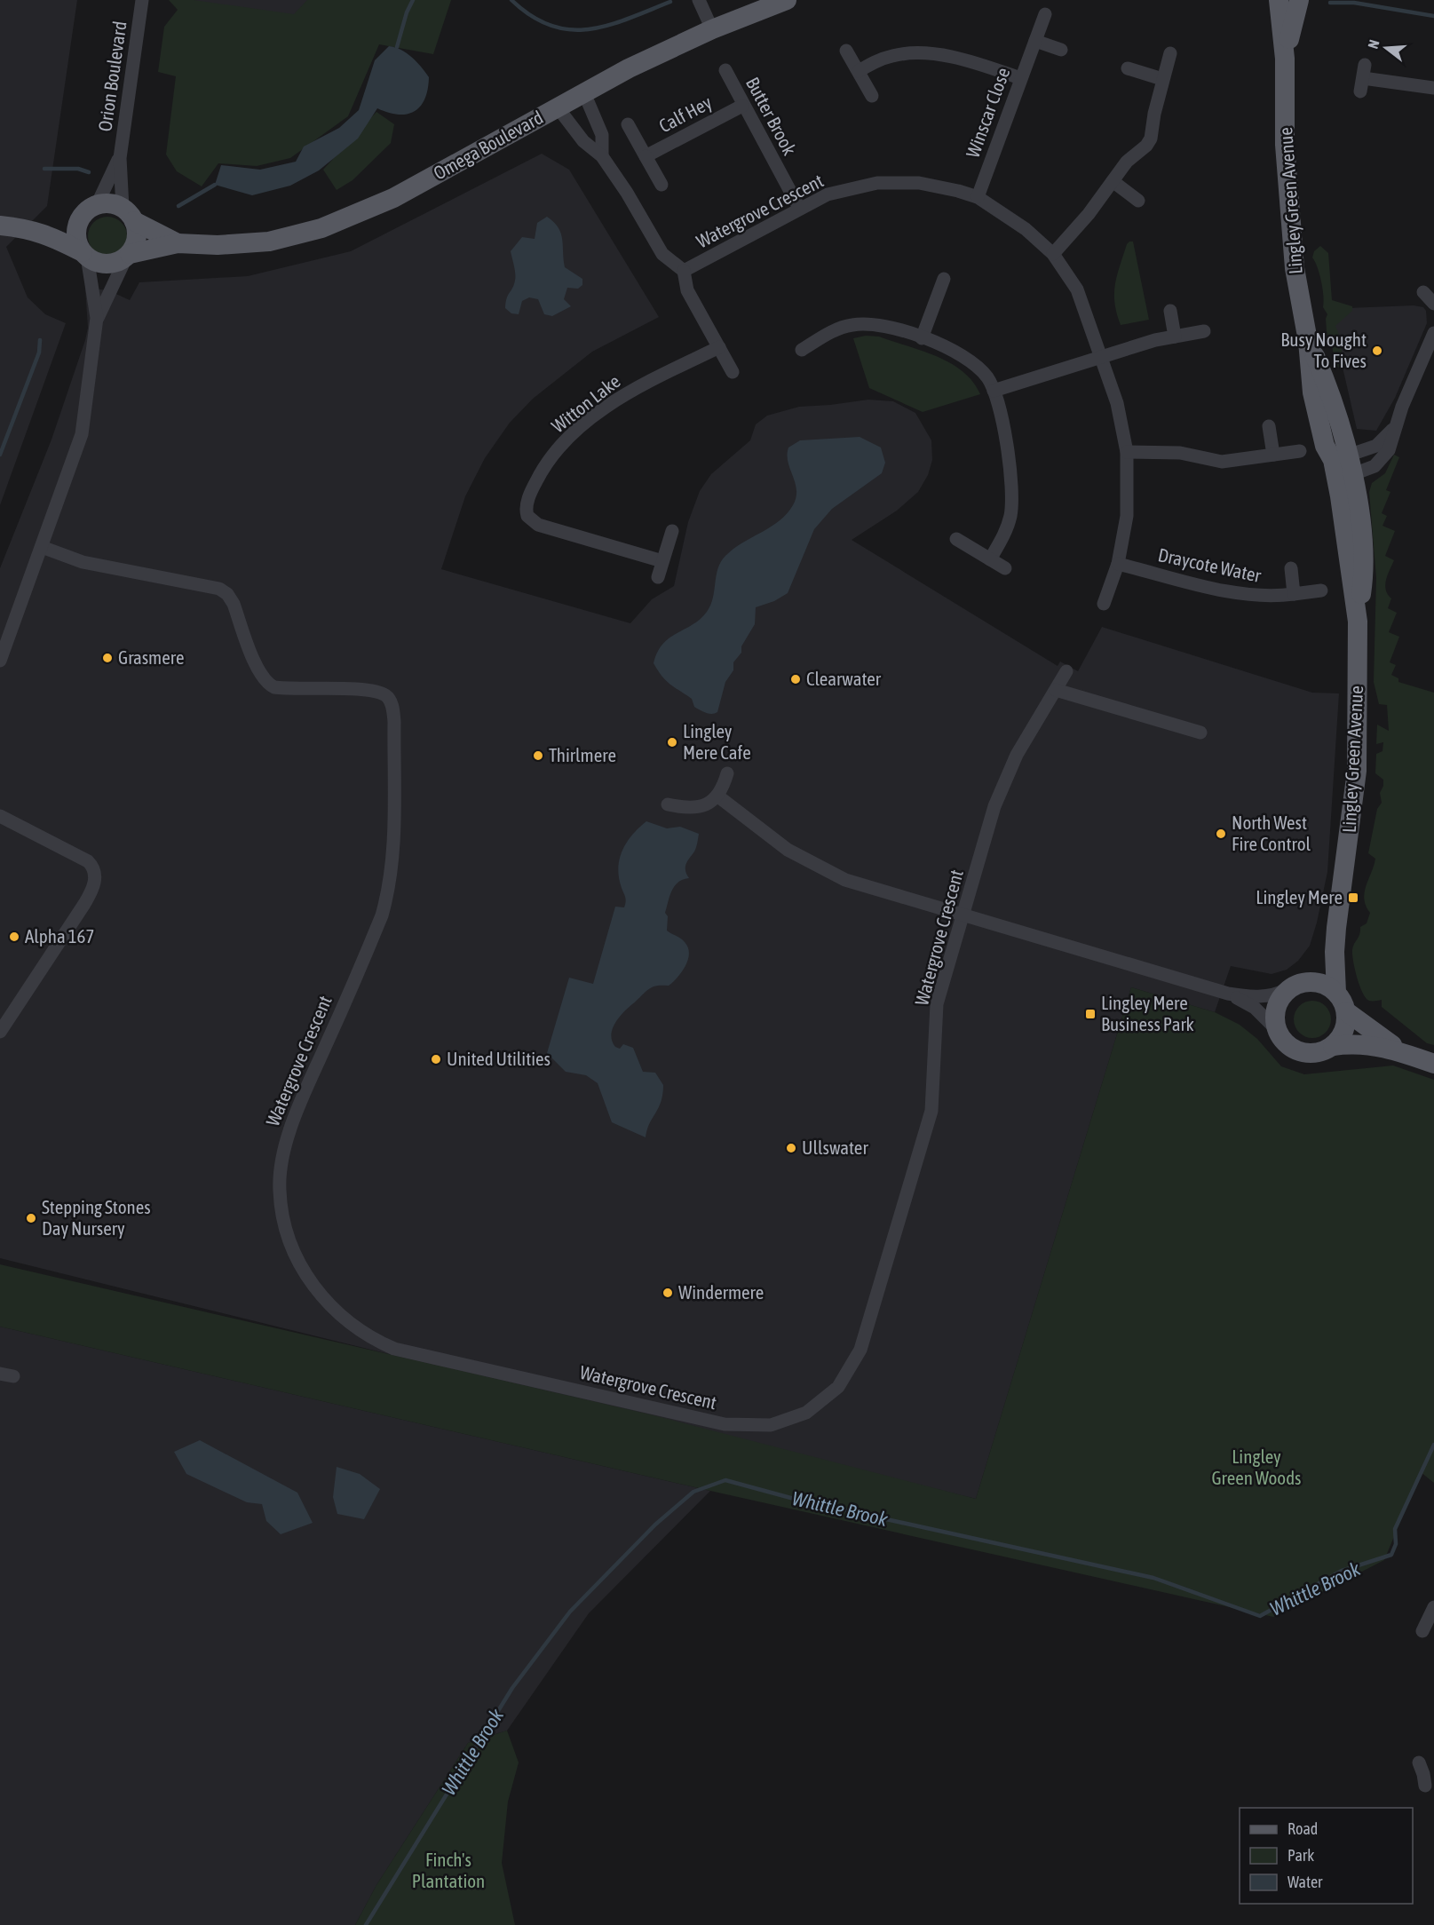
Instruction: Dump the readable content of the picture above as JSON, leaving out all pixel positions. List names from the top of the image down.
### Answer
{
  "streets": {
    "main road": ["Omega Boulevard", "Lingley Green Avenue"],
    "street": [
      "Orion Boulevard",
      "Winscar Close",
      "Calf Hey",
      "Butter Brook",
      "Watergrove Crescent",
      "Witton Lake",
      "Draycote Water"
    ]
  },
  "crossings": [
    ["Orion Boulevard", "Omega Boulevard"],
    ["Winscar Close", "Watergrove Crescent"],
    ["Calf Hey", "Butter Brook"],
    ["Butter Brook", "Watergrove Crescent"],
    ["Omega Boulevard", "Watergrove Crescent"],
    ["Watergrove Crescent", "Draycote Water"]
  ],
  "water": ["Whittle Brook"],
  "parks": ["Lingley Green Woods", "Finch's Plantation"],
  "places": {
    "other": [
      "Busy Nought To Fives",
      "Grasmere",
      "Clearwater",
      "Lingley Mere Cafe",
      "Thirlmere",
      "North West Fire Control",
      "Alpha 167",
      "United Utilities",
      "Ullswater",
      "Stepping Stones Day Nursery",
      "Windermere"
    ],
    "transit": ["Lingley Mere", "Lingley Mere Business Park"]
  },
  "legend": ["Road", "Park", "Water"],
  "north": "left"
}
